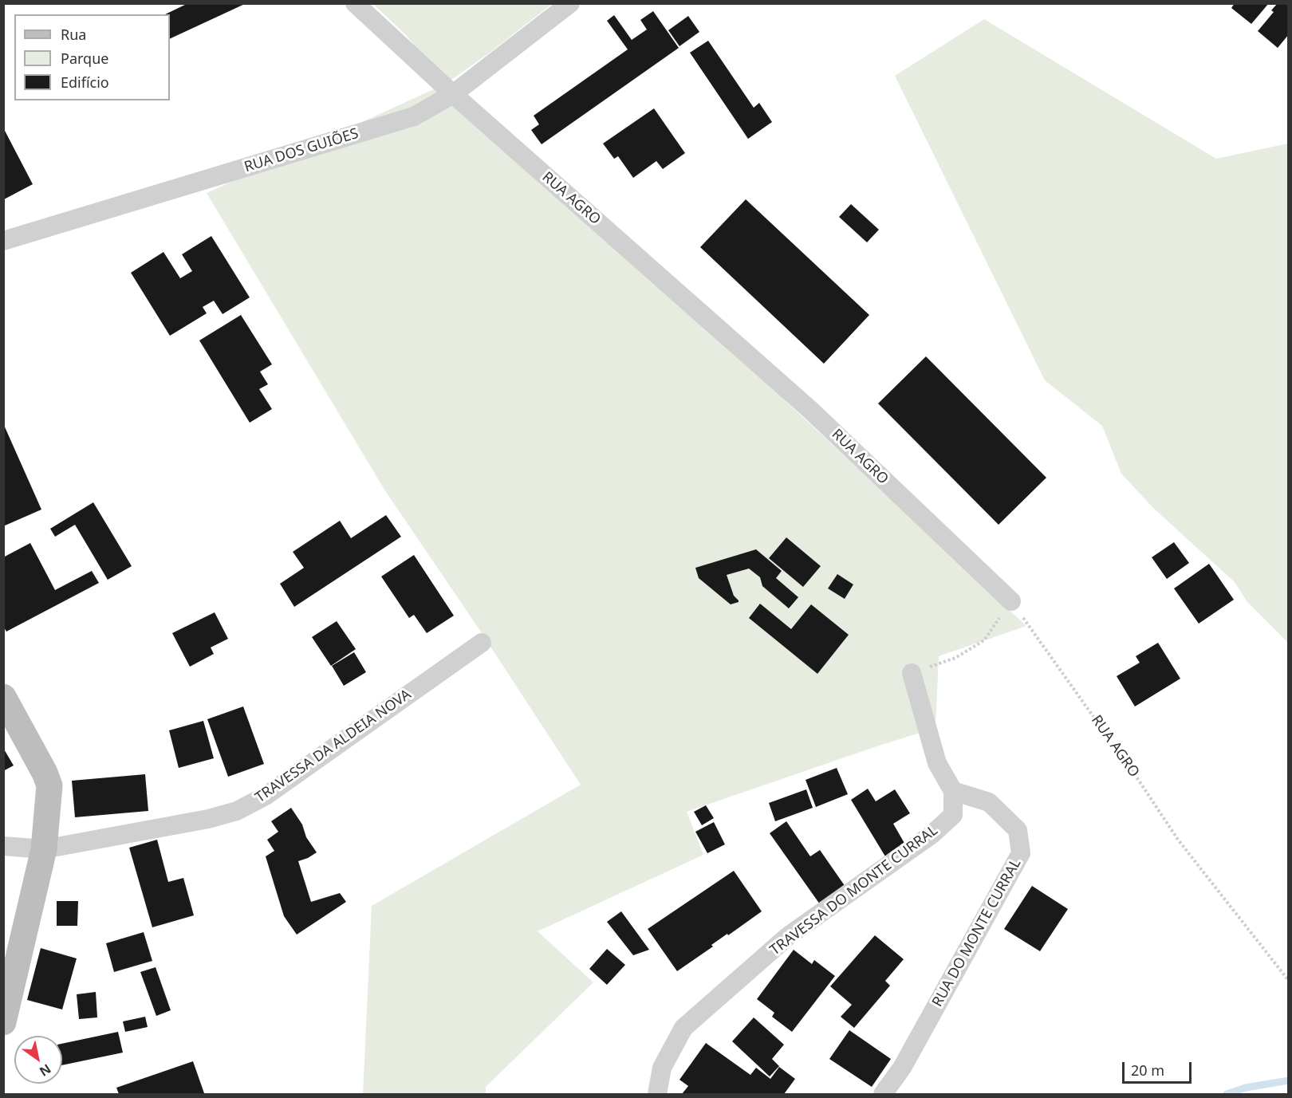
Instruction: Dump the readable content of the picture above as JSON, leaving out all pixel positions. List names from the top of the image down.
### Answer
{
  "streets": {
    "street": [
      "RUA DOS GUIÕES",
      "RUA AGRO",
      "TRAVESSA DA ALDEIA NOVA",
      "TRAVESSA DO MONTE CURRAL",
      "RUA DO MONTE CURRAL"
    ]
  },
  "crossings": [
    ["RUA DOS GUIÕES", "RUA AGRO"],
    ["TRAVESSA DO MONTE CURRAL", "RUA DO MONTE CURRAL"]
  ],
  "legend": ["Rua", "Parque", "Edifício"],
  "scale_bar": "20 m",
  "north": "bottom right"
}
